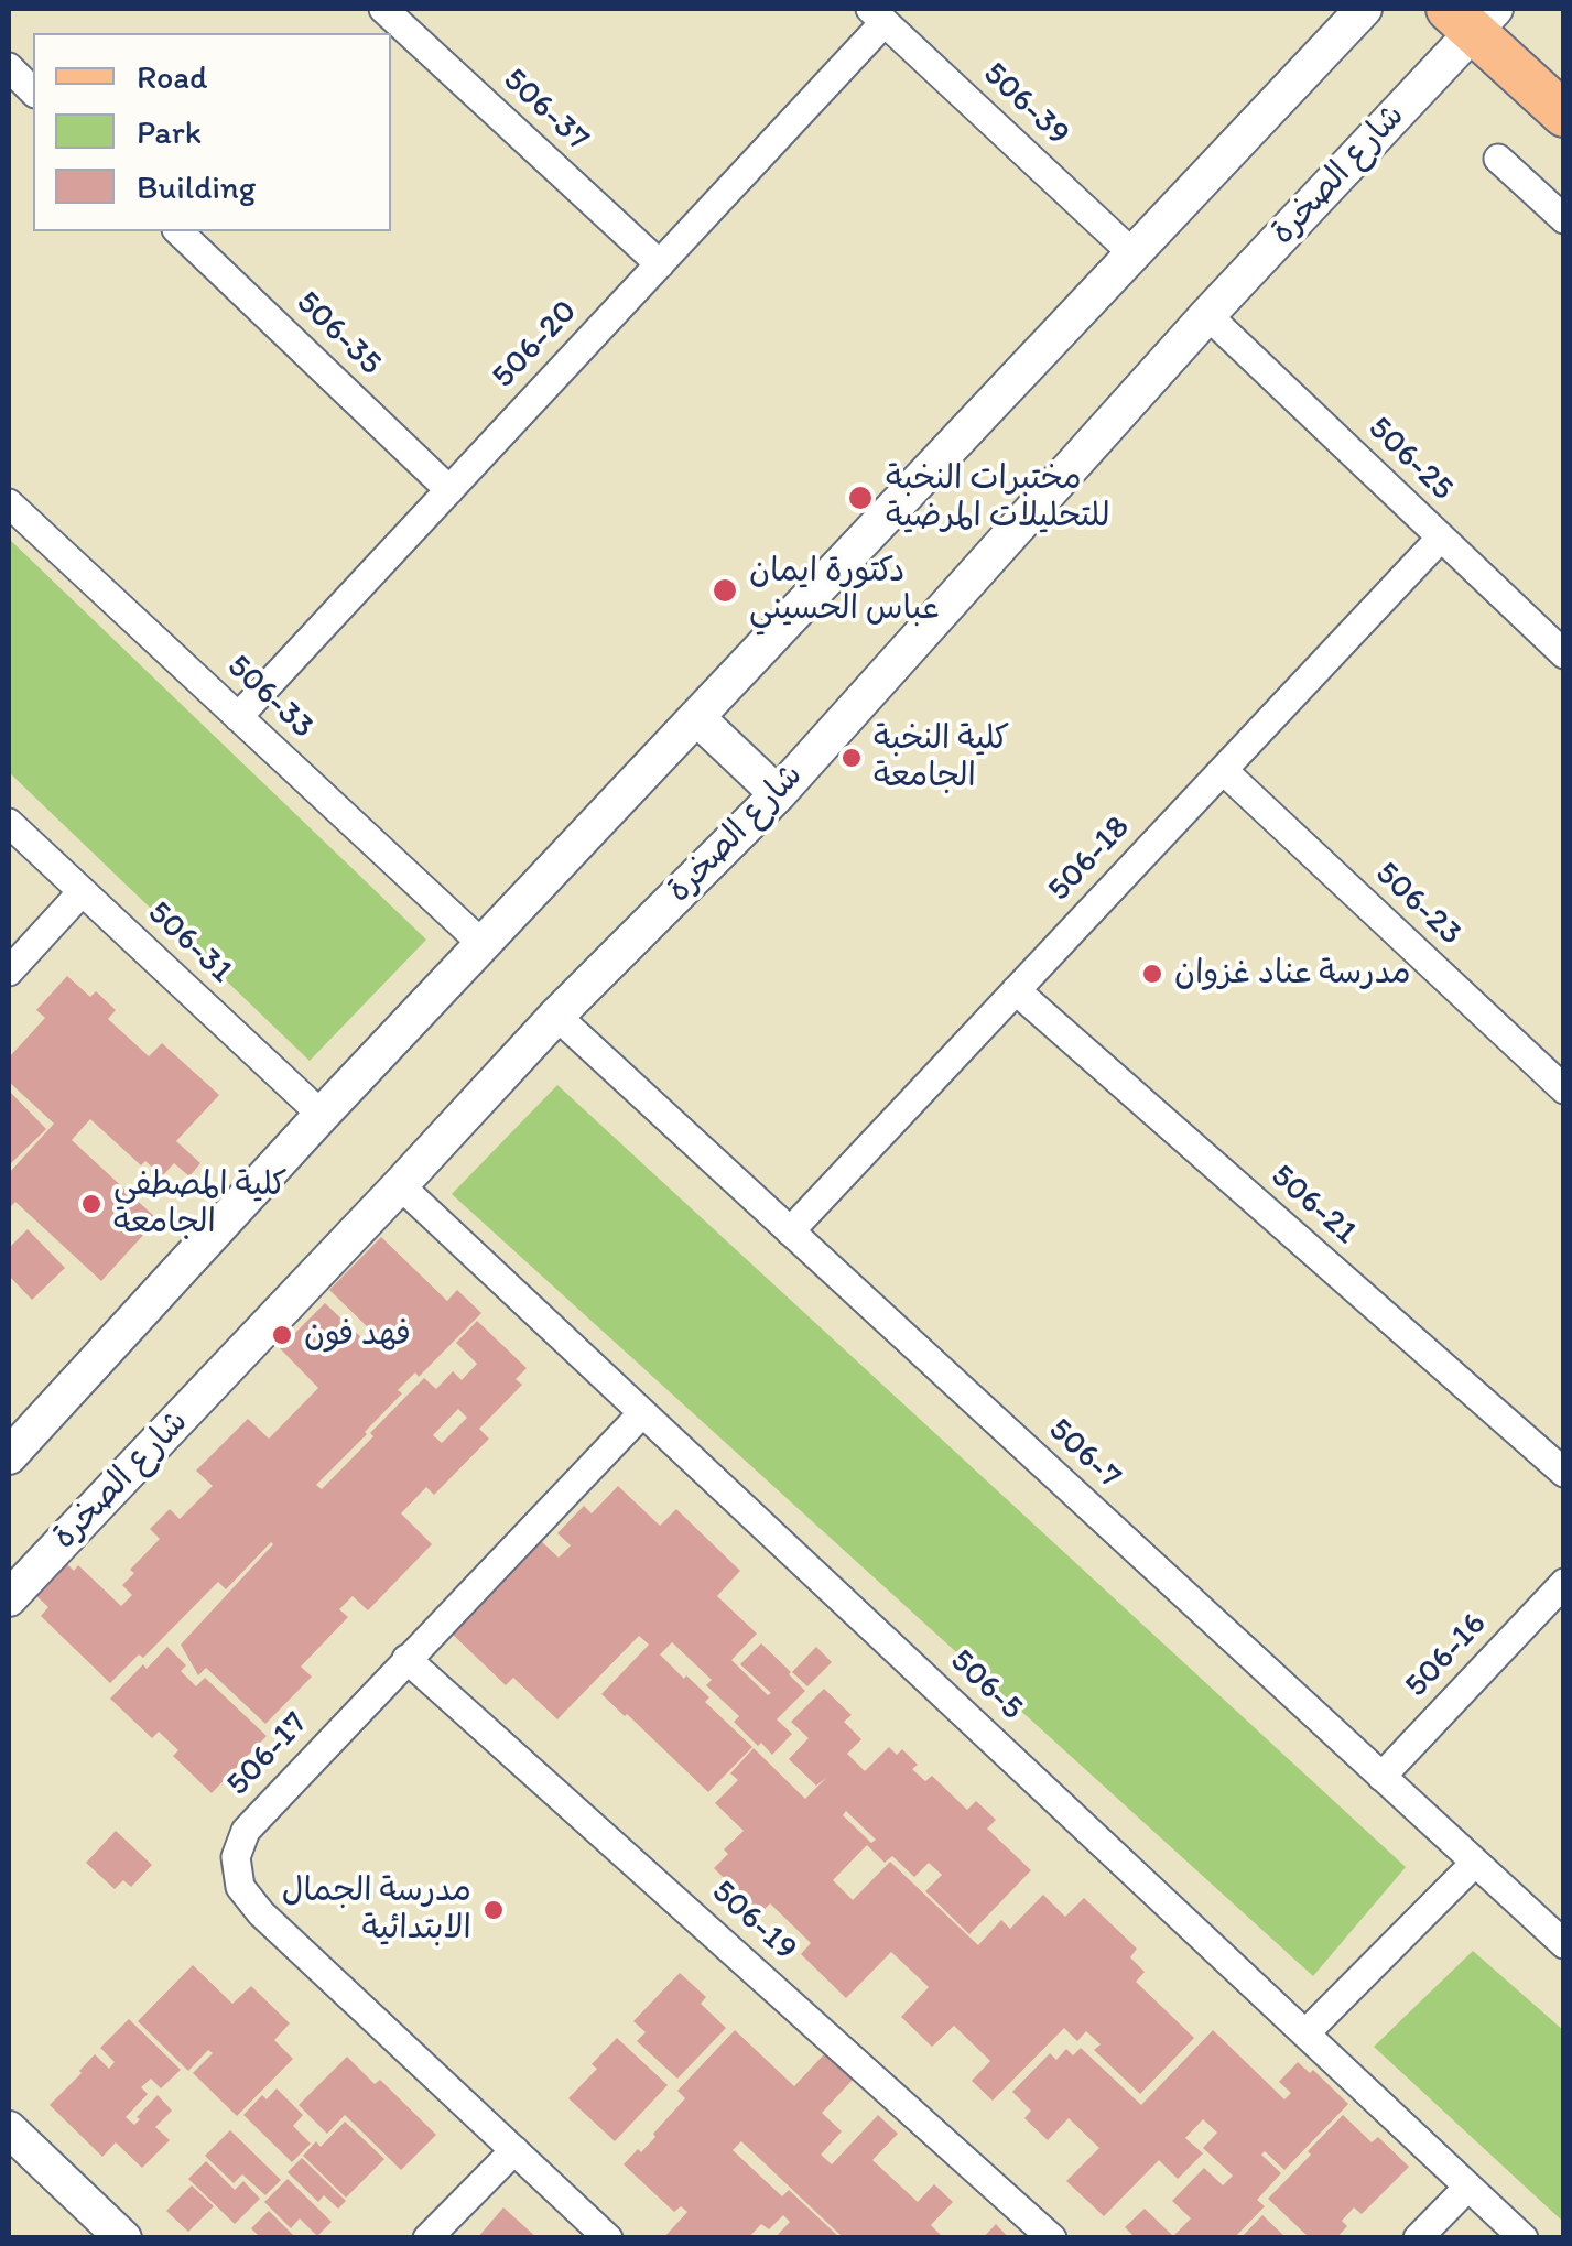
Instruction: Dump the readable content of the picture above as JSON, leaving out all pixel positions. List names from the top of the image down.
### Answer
{
  "streets": {
    "street": [
      "506-39",
      "506-37",
      "شارع الصخرة",
      "506-35",
      "506-20",
      "506-25",
      "506-33",
      "506-18",
      "506-23",
      "506-31",
      "506-21",
      "506-7",
      "506-16",
      "506-5",
      "506-17",
      "506-19"
    ]
  },
  "crossings": [
    ["506-39", "506-20"],
    ["506-37", "506-20"],
    ["شارع الصخرة", "506-25"],
    ["شارع الصخرة", "506-7"],
    ["شارع الصخرة", "506-5"],
    ["506-35", "506-20"],
    ["506-20", "506-33"],
    ["506-25", "506-18"],
    ["506-18", "506-23"],
    ["506-18", "506-21"],
    ["506-18", "506-7"],
    ["506-7", "506-16"],
    ["506-5", "506-17"],
    ["506-17", "506-19"]
  ],
  "places": [
    "مختبرات النخبة للتحليلات المرضية",
    "دكتورة ايمان عباس الحسيني",
    "كلية النخبة الجامعة",
    "مدرسة عناد غزوان",
    "كلية المصطفى الجامعة",
    "فهد فون",
    "مدرسة الجمال الابتدائية"
  ],
  "legend": ["Road", "Park", "Building"]
}
